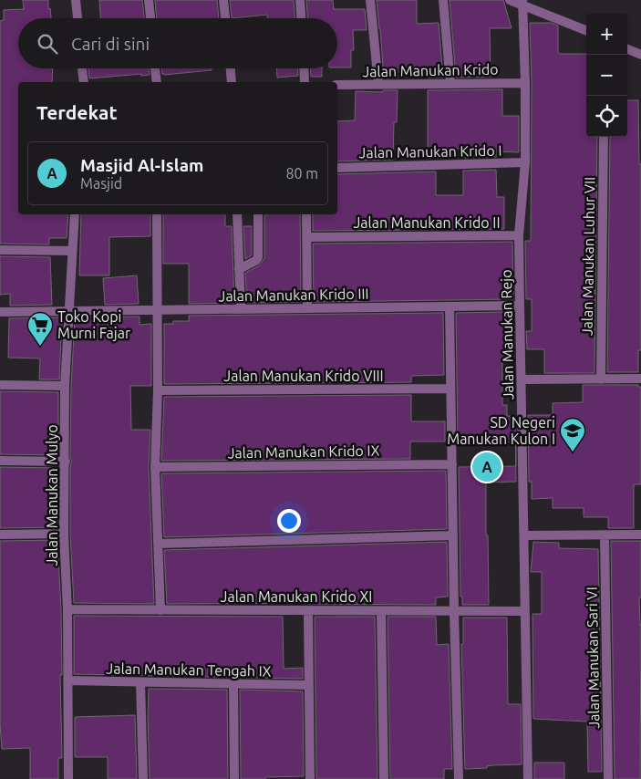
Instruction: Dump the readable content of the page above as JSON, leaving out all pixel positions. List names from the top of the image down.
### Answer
{
  "streets": {
    "street": [
      "Jalan Manukan Krido",
      "Jalan Manukan Krido I",
      "Jalan Manukan Krido II",
      "Jalan Manukan Luhur VII",
      "Jalan Manukan Krido III",
      "Jalan Manukan Rejo",
      "Jalan Manukan Krido VIII",
      "Jalan Manukan Krido IX",
      "Jalan Manukan Mulyo",
      "Jalan Manukan Krido XI",
      "Jalan Manukan Sari VI",
      "Jalan Manukan Tengah IX"
    ]
  },
  "crossings": [
    ["Jalan Manukan Krido", "Jalan Manukan Rejo"],
    ["Jalan Manukan Krido I", "Jalan Manukan Rejo"],
    ["Jalan Manukan Krido II", "Jalan Manukan Rejo"],
    ["Jalan Manukan Krido III", "Jalan Manukan Rejo"],
    ["Jalan Manukan Krido III", "Jalan Manukan Mulyo"],
    ["Jalan Manukan Rejo", "Jalan Manukan Krido XI"],
    ["Jalan Manukan Mulyo", "Jalan Manukan Krido XI"],
    ["Jalan Manukan Mulyo", "Jalan Manukan Tengah IX"]
  ],
  "places": {
    "supermarket": ["Toko Kopi Murni Fajar"],
    "school or university": ["SD Negeri Manukan Kulon I"]
  },
  "page": {
    "map_buttons": ["+", "−"],
    "search": "Cari di sini",
    "heading": "Terdekat",
    "list": [
      {
        "mark": "A",
        "name": "Masjid Al-Islam",
        "note": "Masjid",
        "value": "80 m"
      }
    ],
    "pins": "A"
  }
}
